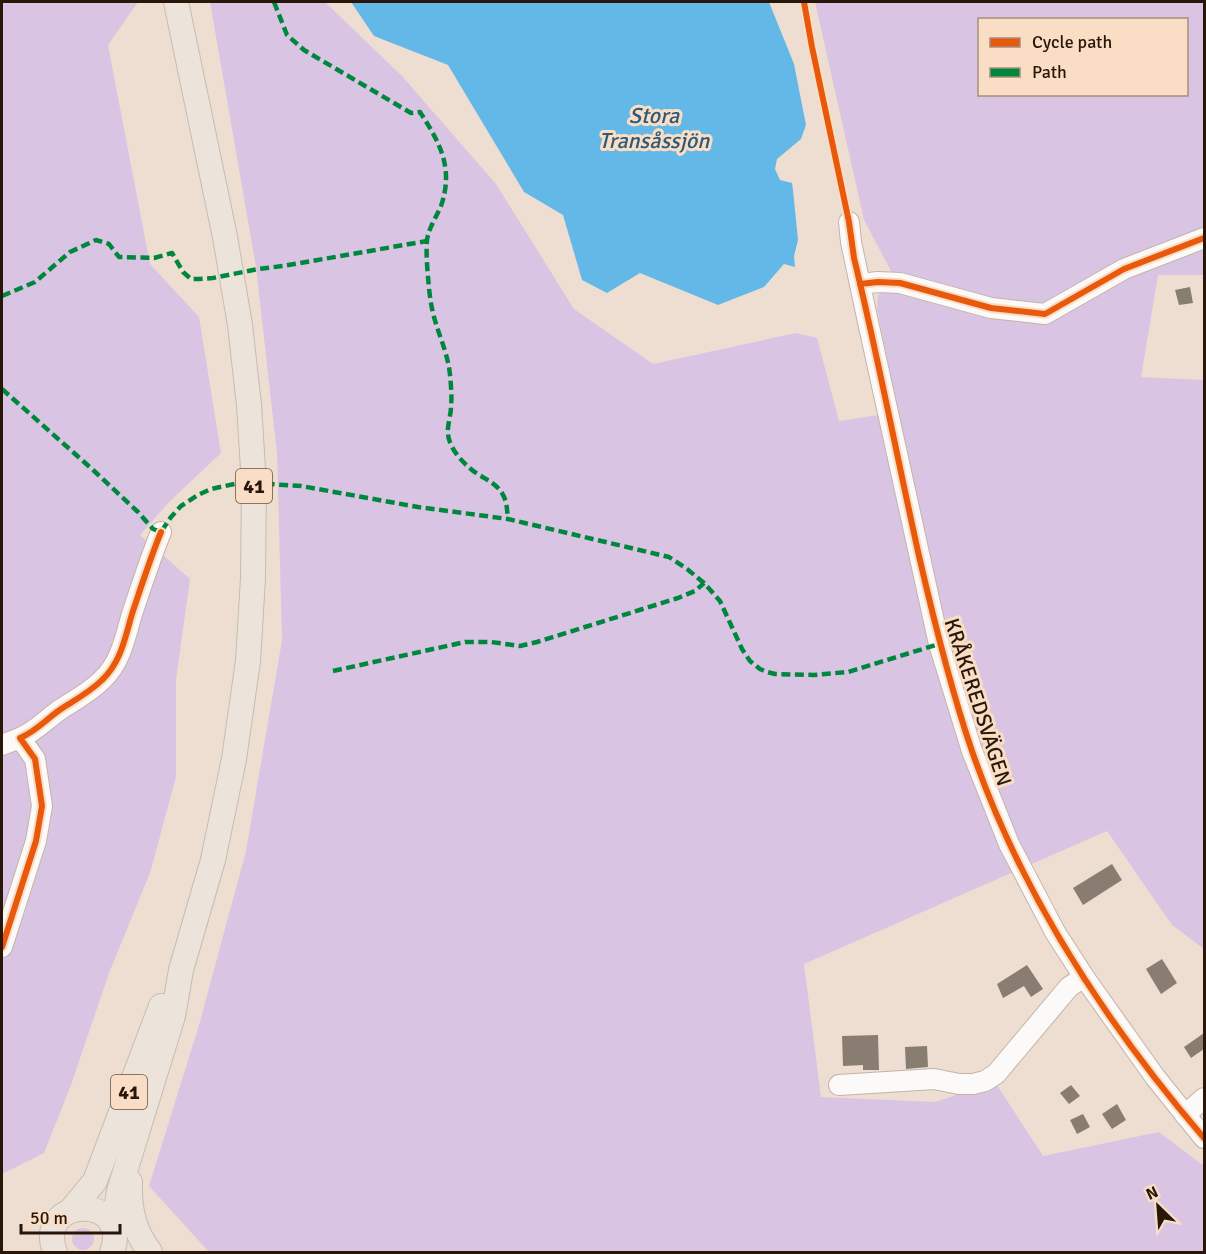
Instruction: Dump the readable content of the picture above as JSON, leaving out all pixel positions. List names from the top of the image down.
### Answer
{
  "streets": {
    "main road": ["41"],
    "street": ["KRÅKEREDSVÄGEN"]
  },
  "water": ["Stora Transåssjön"],
  "legend": ["Cycle path", "Path"],
  "scale_bar": "50 m",
  "north": "top left"
}
